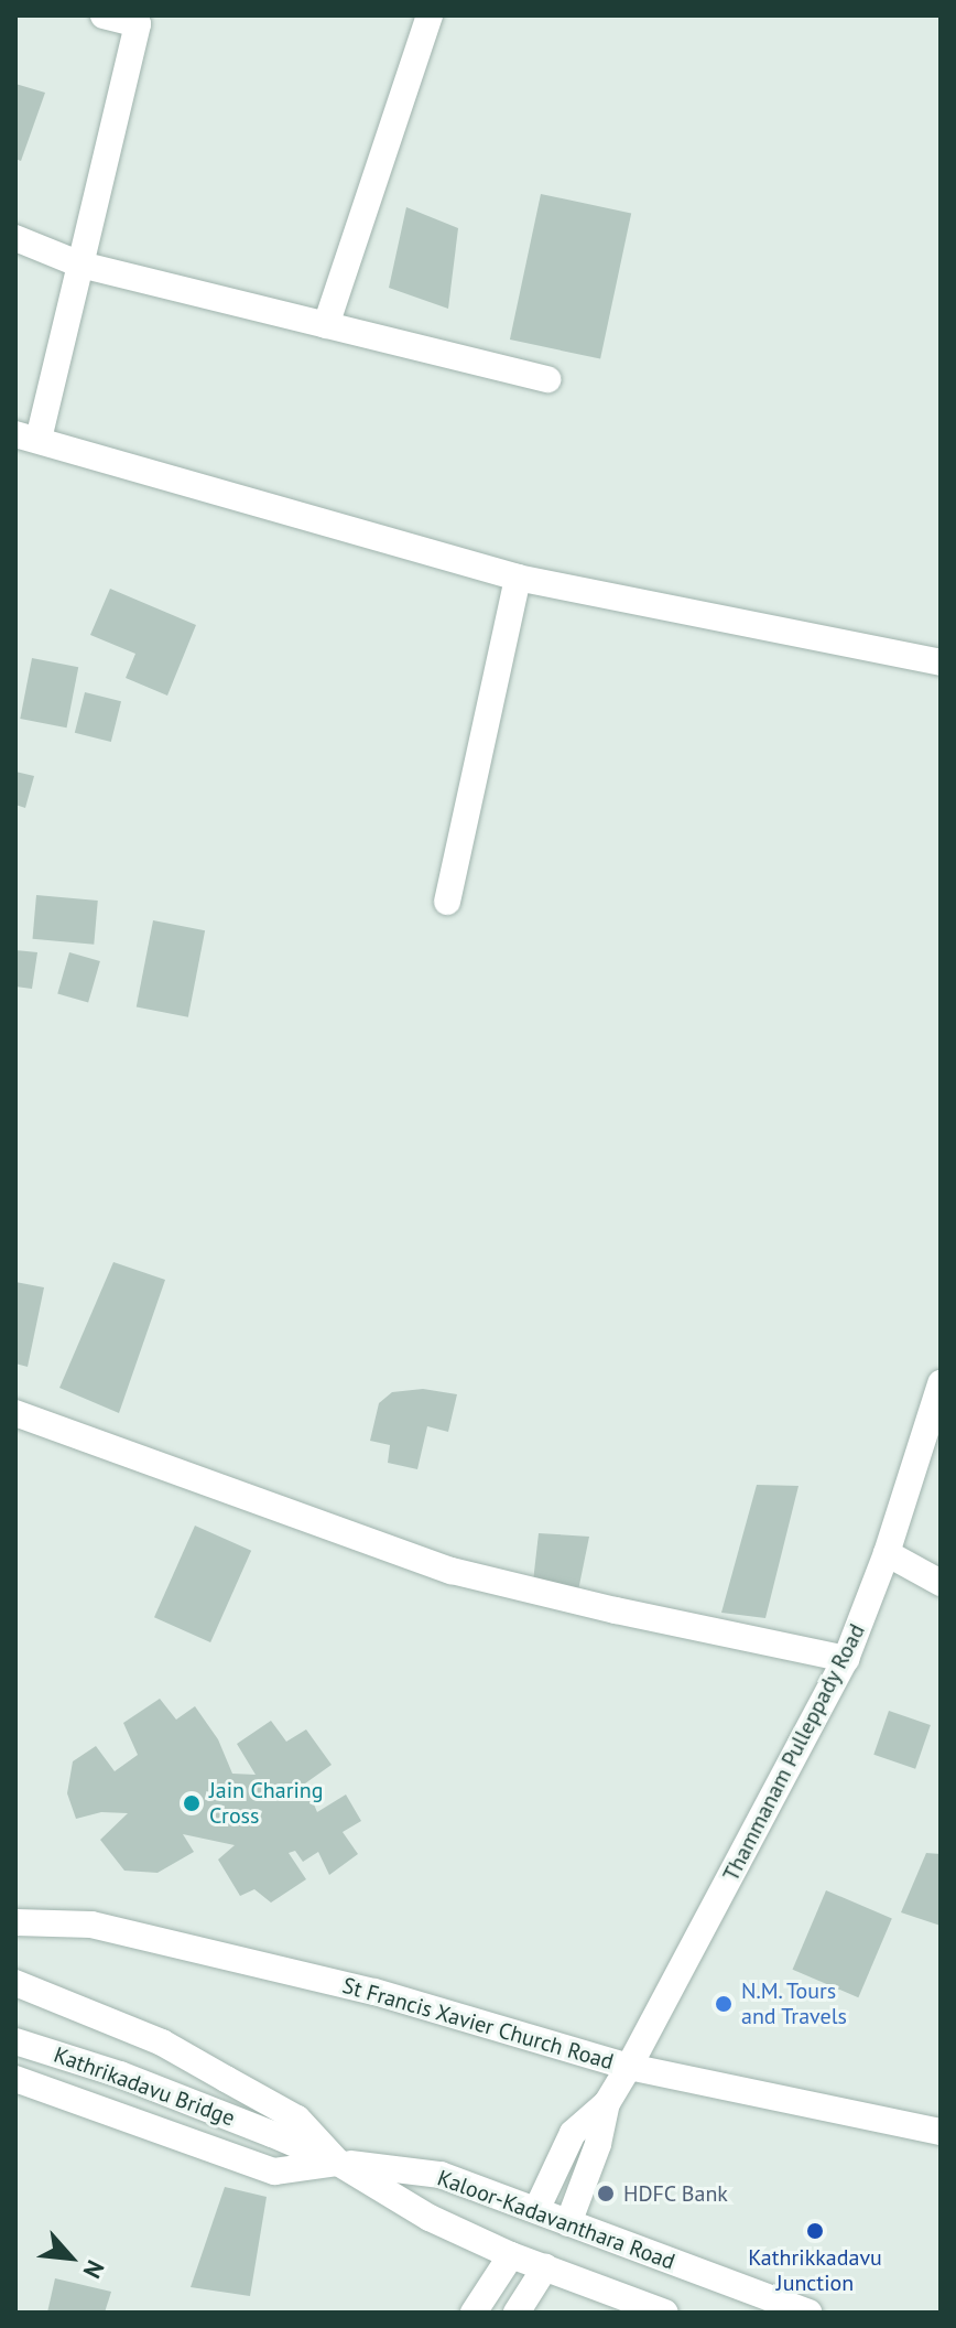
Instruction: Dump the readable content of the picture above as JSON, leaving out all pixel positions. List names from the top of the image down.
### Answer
{
  "streets": {
    "street": [
      "Thammanam Pulleppady Road",
      "St Francis Xavier Church Road",
      "Kathrikadavu Bridge",
      "Kaloor-Kadavanthara Road"
    ]
  },
  "crossings": [
    ["Thammanam Pulleppady Road", "St Francis Xavier Church Road"],
    ["Thammanam Pulleppady Road", "Kaloor-Kadavanthara Road"],
    ["Kathrikadavu Bridge", "Kaloor-Kadavanthara Road"]
  ],
  "places": [
    "Jain Charing Cross",
    "N.M. Tours and Travels",
    "HDFC Bank",
    "Kathrikkadavu Junction"
  ],
  "north": "bottom right"
}
